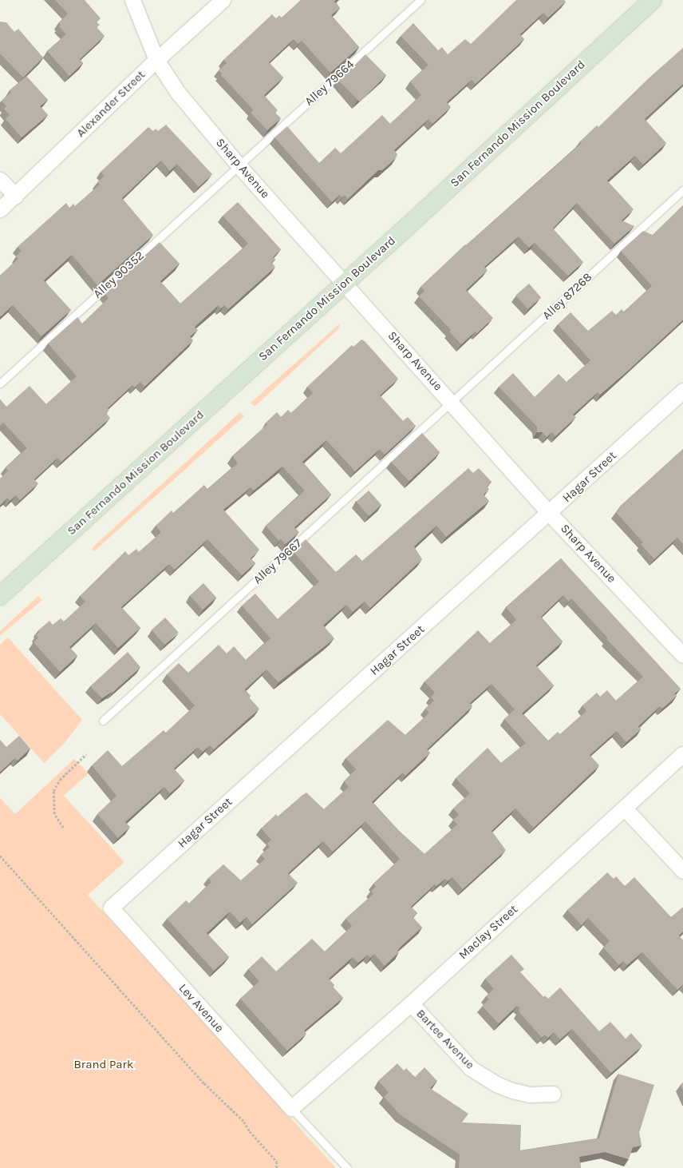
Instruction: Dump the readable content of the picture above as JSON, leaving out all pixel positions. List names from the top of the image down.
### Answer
{
  "streets": {
    "main road": ["San Fernando Mission Boulevard"],
    "street": [
      "Alexander Street",
      "Sharp Avenue",
      "Hagar Street",
      "Maclay Street",
      "Lev Avenue",
      "Bartee Avenue"
    ],
    "lane": [
      "Alley 79664",
      "Alley 90352",
      "Alley 87268",
      "Alley 79667"
    ]
  },
  "crossings": [
    ["Alley 79664", "Sharp Avenue"],
    ["Alley 79664", "Alley 90352"],
    ["Alexander Street", "Sharp Avenue"],
    ["San Fernando Mission Boulevard", "Sharp Avenue"],
    ["Sharp Avenue", "Alley 90352"],
    ["Sharp Avenue", "Alley 87268"],
    ["Sharp Avenue", "Hagar Street"],
    ["Sharp Avenue", "Alley 79667"],
    ["Alley 87268", "Alley 79667"],
    ["Hagar Street", "Lev Avenue"],
    ["Maclay Street", "Lev Avenue"],
    ["Maclay Street", "Bartee Avenue"]
  ],
  "parks": ["Brand Park"]
}
